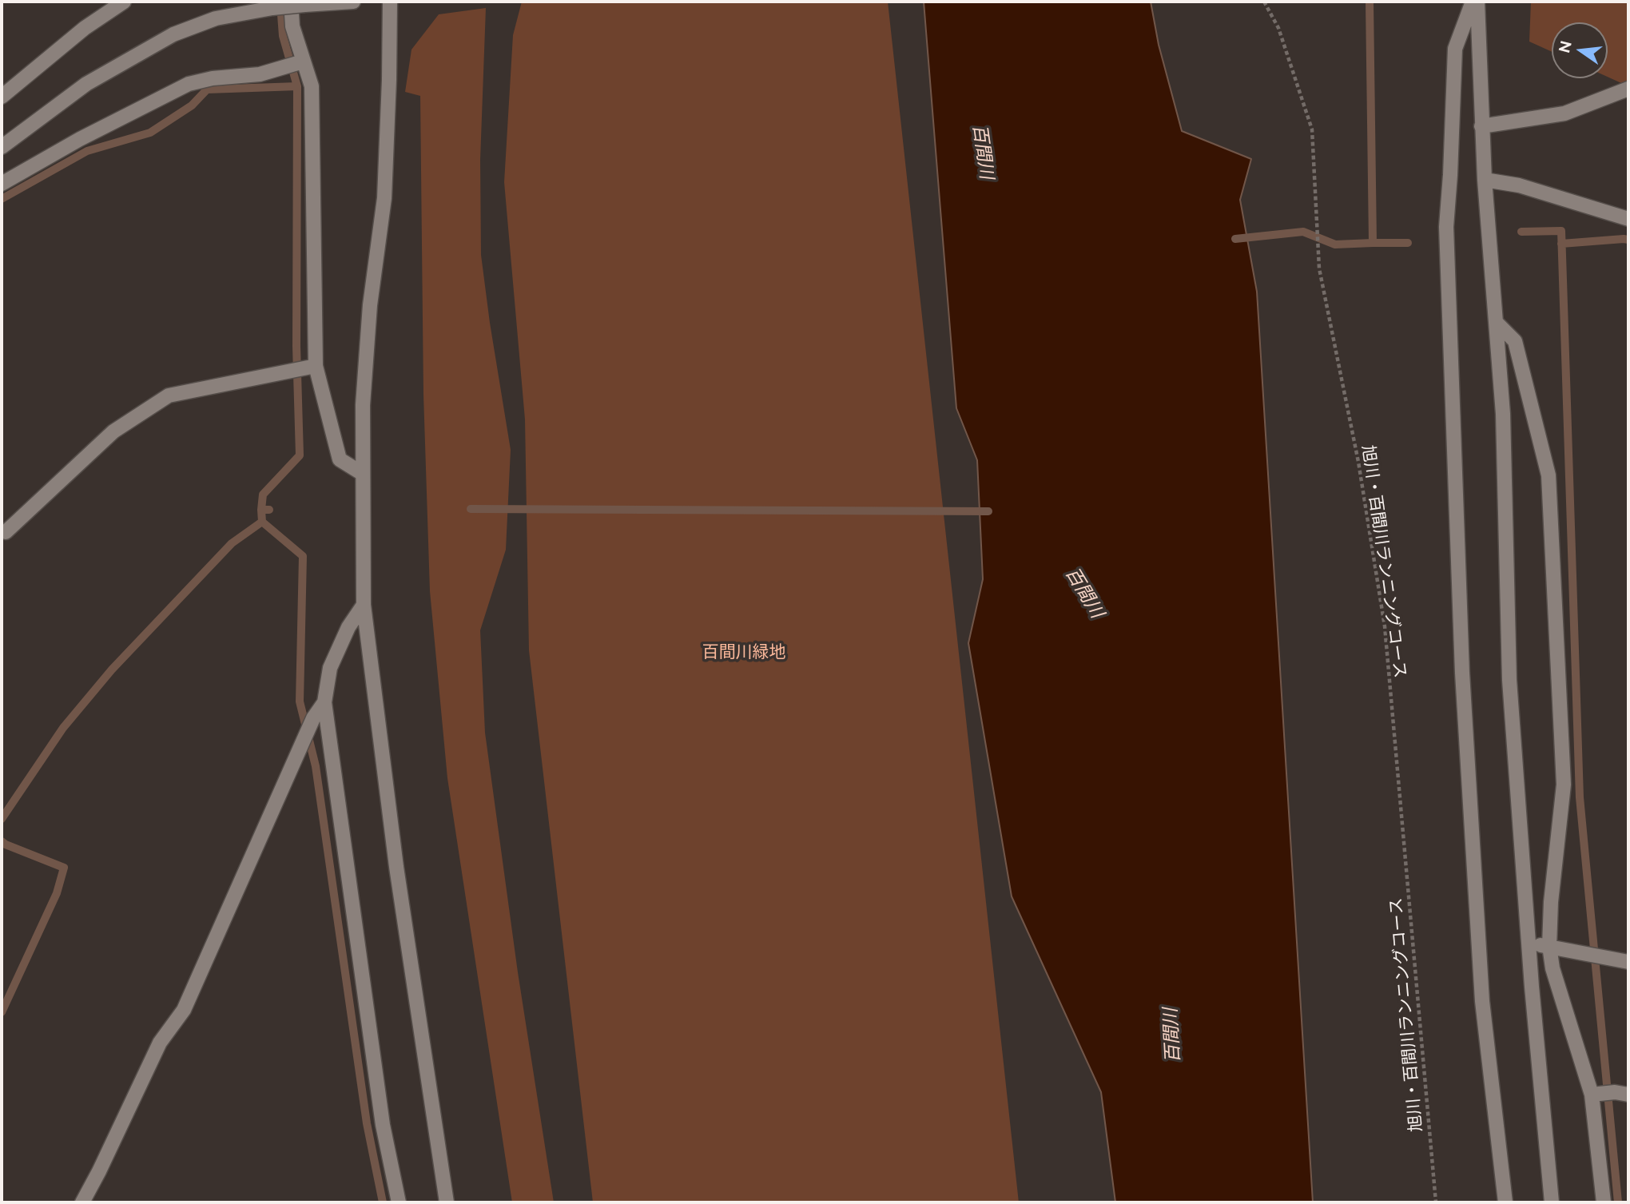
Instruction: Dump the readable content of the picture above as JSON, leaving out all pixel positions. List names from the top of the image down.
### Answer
{
  "streets": {
    "path": ["旭川・百間川ランニングコース"]
  },
  "water": ["百間川"],
  "parks": ["百間川緑地"],
  "north": "left"
}
